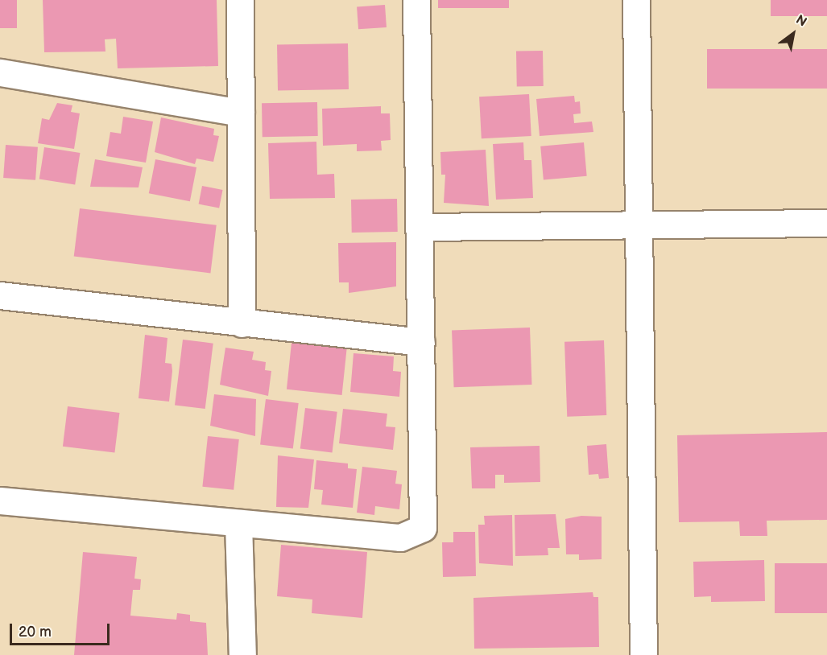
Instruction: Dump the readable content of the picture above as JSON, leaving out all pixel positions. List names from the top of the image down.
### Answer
{
  "scale_bar": "20 m",
  "north": "top right"
}
